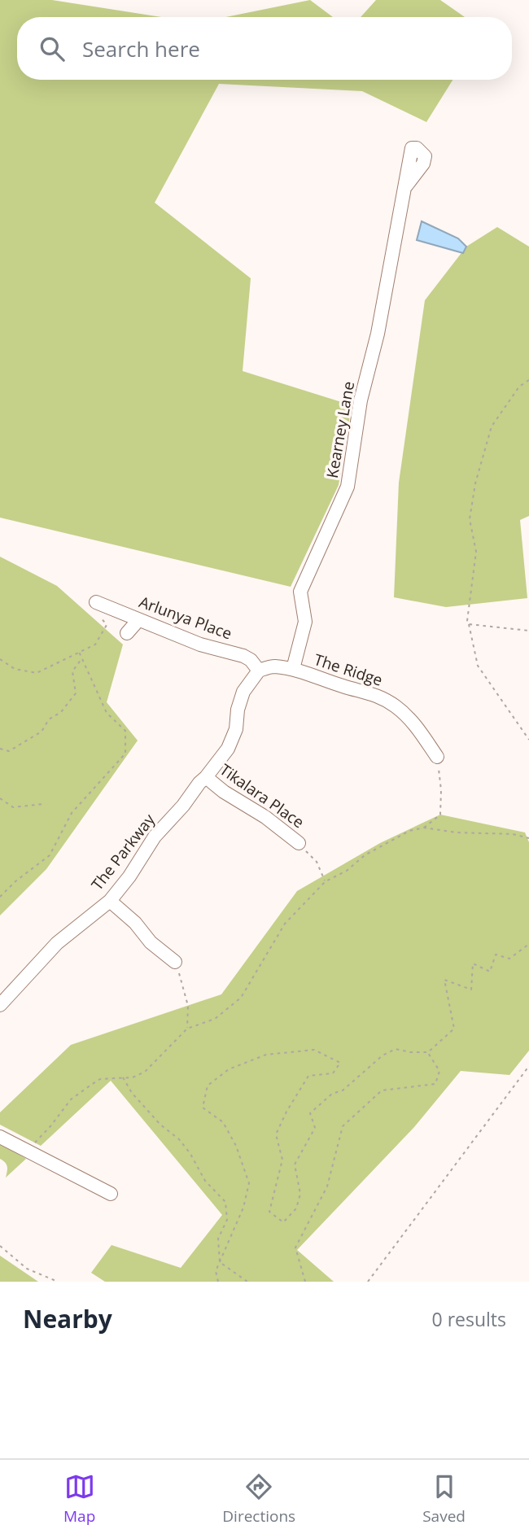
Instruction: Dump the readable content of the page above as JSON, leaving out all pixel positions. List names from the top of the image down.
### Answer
{
  "streets": {
    "street": [
      "Kearney Lane",
      "Arlunya Place",
      "The Ridge",
      "Tikalara Place",
      "The Parkway"
    ]
  },
  "crossings": [
    ["Kearney Lane", "The Ridge"],
    ["Arlunya Place", "The Ridge"],
    ["Arlunya Place", "The Parkway"],
    ["The Ridge", "The Parkway"],
    ["Tikalara Place", "The Parkway"]
  ],
  "page": {
    "search": "Search here",
    "heading": ["Nearby", "0 results"],
    "nav": ["Map", "Directions", "Saved"]
  }
}
